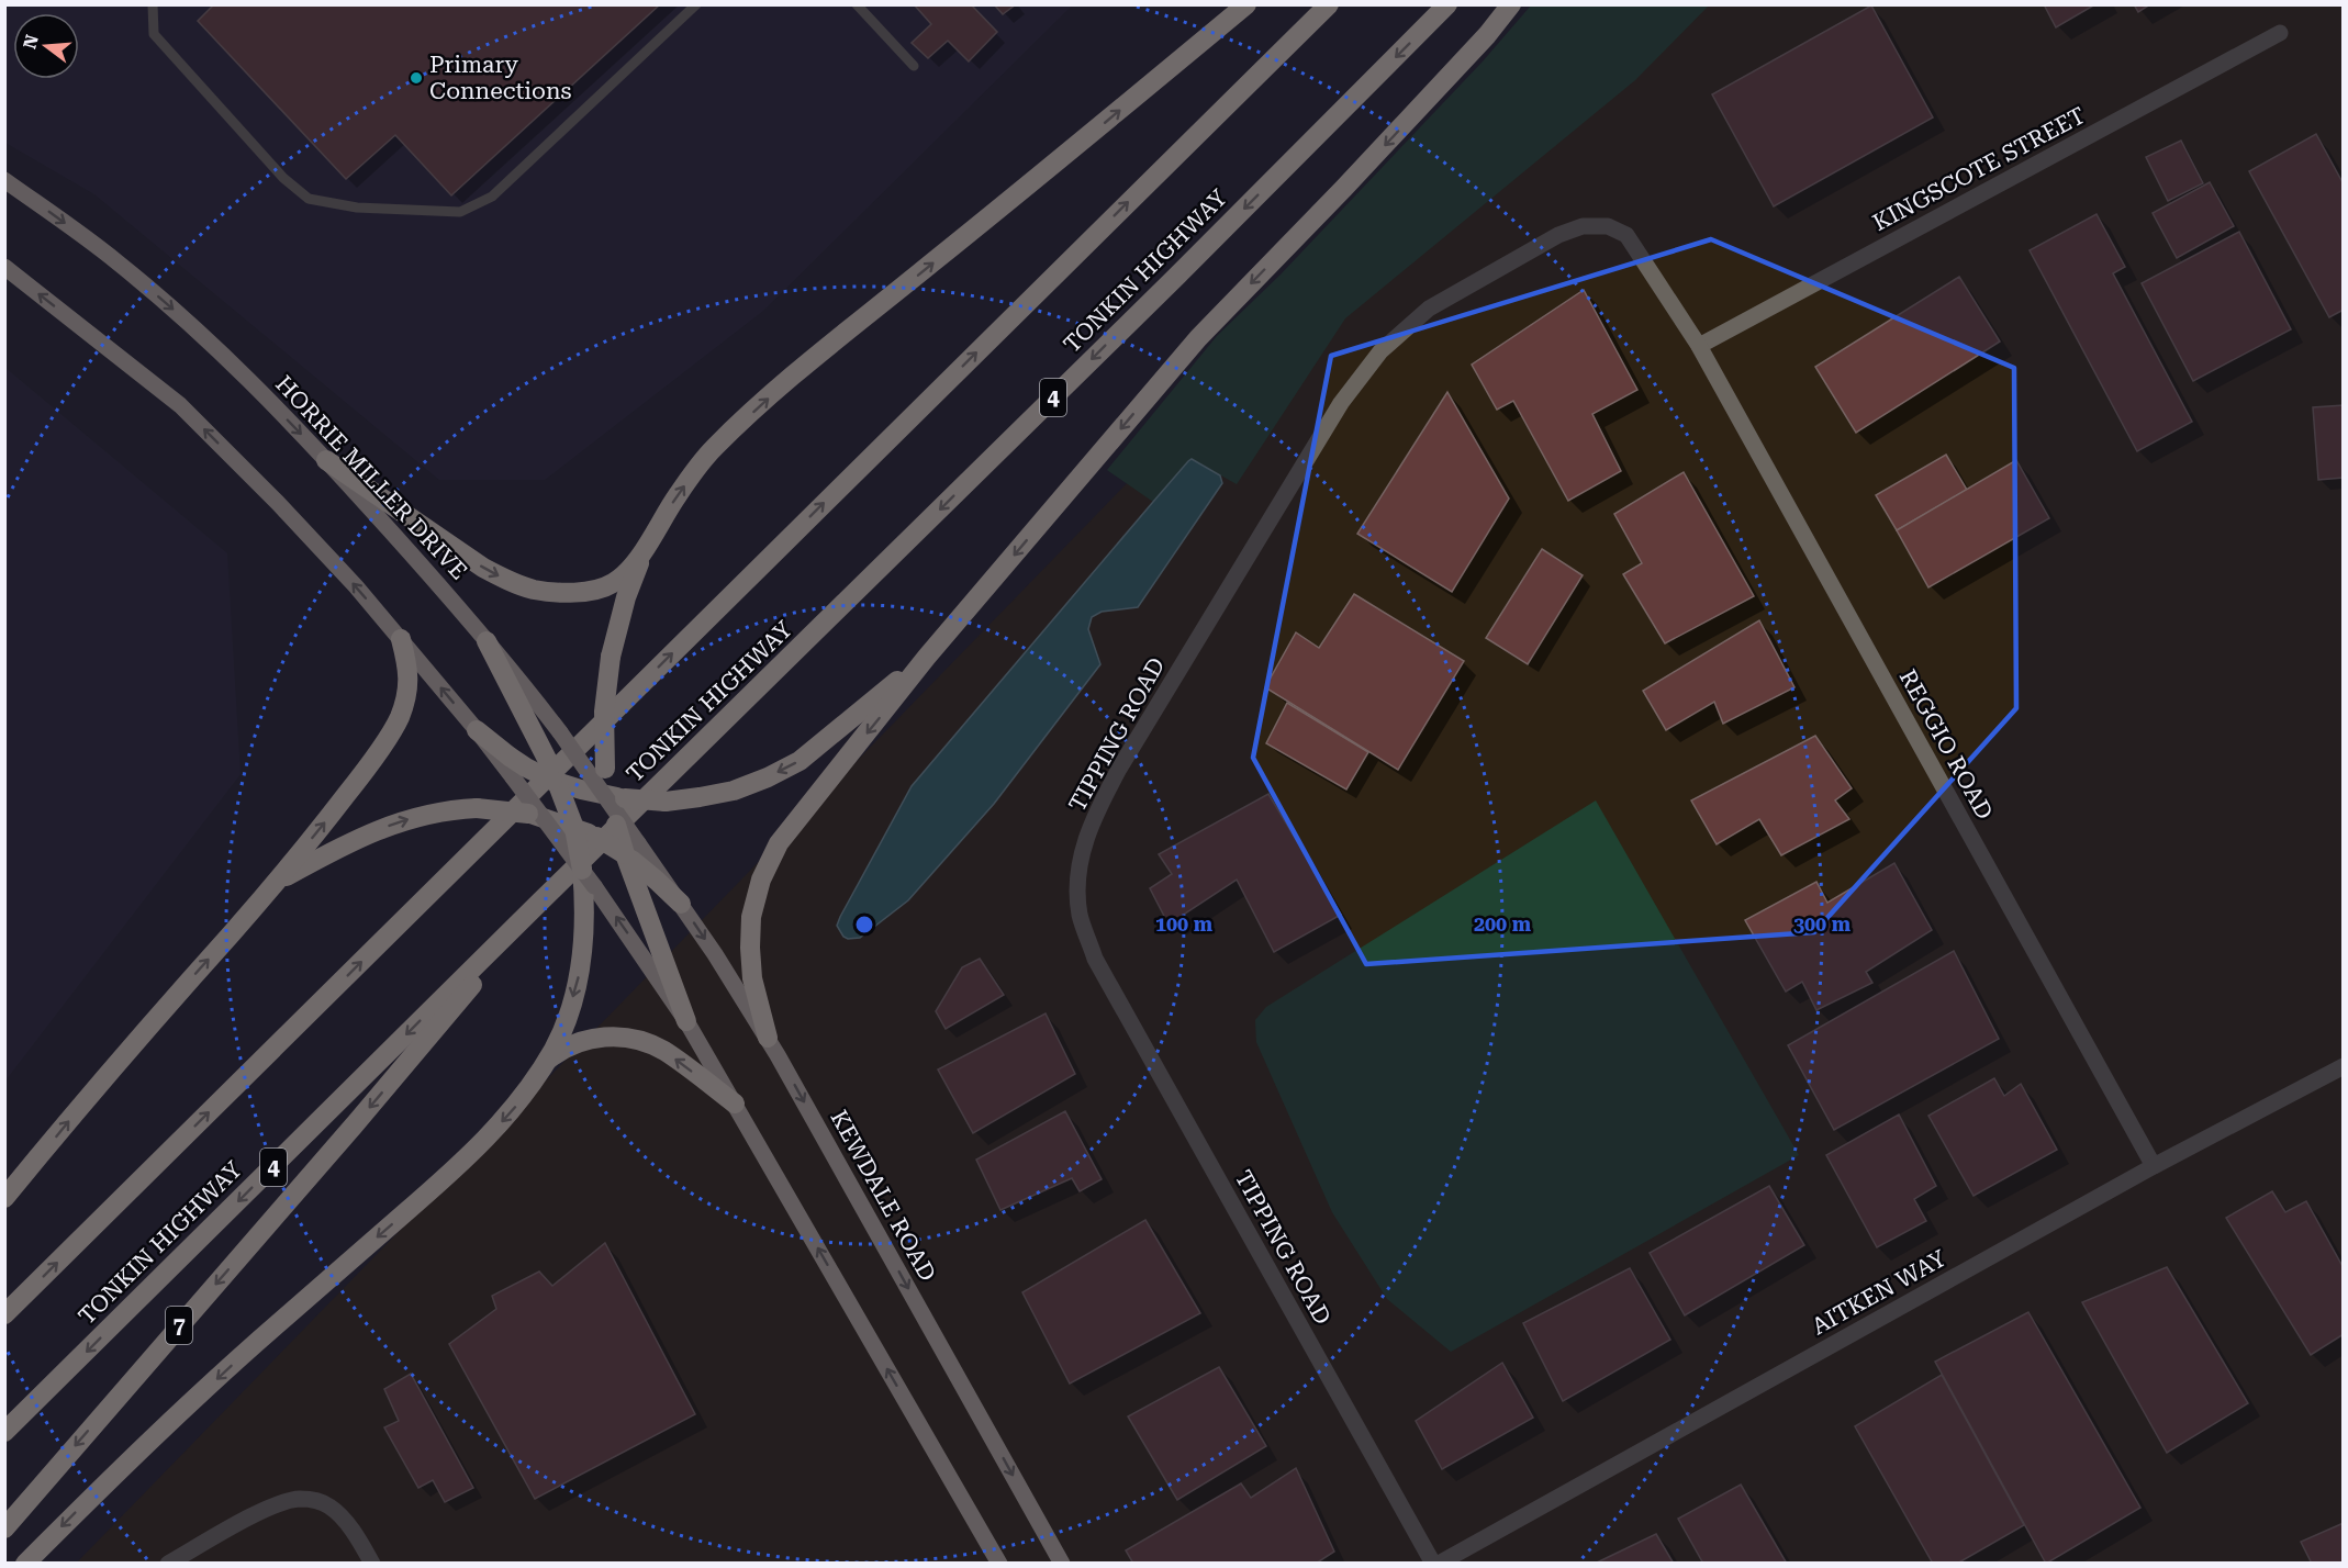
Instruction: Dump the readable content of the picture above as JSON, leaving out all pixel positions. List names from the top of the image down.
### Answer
{
  "streets": {
    "highway": ["TONKIN HIGHWAY", "4", "7"],
    "main road": ["HORRIE MILLER DRIVE", "KEWDALE ROAD"],
    "street": [
      "KINGSCOTE STREET",
      "TIPPING ROAD",
      "REGGIO ROAD",
      "AITKEN WAY"
    ]
  },
  "crossings": [
    ["KINGSCOTE STREET", "TIPPING ROAD"],
    ["KINGSCOTE STREET", "REGGIO ROAD"],
    ["TONKIN HIGHWAY", "7"],
    ["TIPPING ROAD", "REGGIO ROAD"],
    ["REGGIO ROAD", "AITKEN WAY"]
  ],
  "places": ["Primary Connections"],
  "north": "left",
  "rings": ["100 m", "200 m", "300 m"]
}
